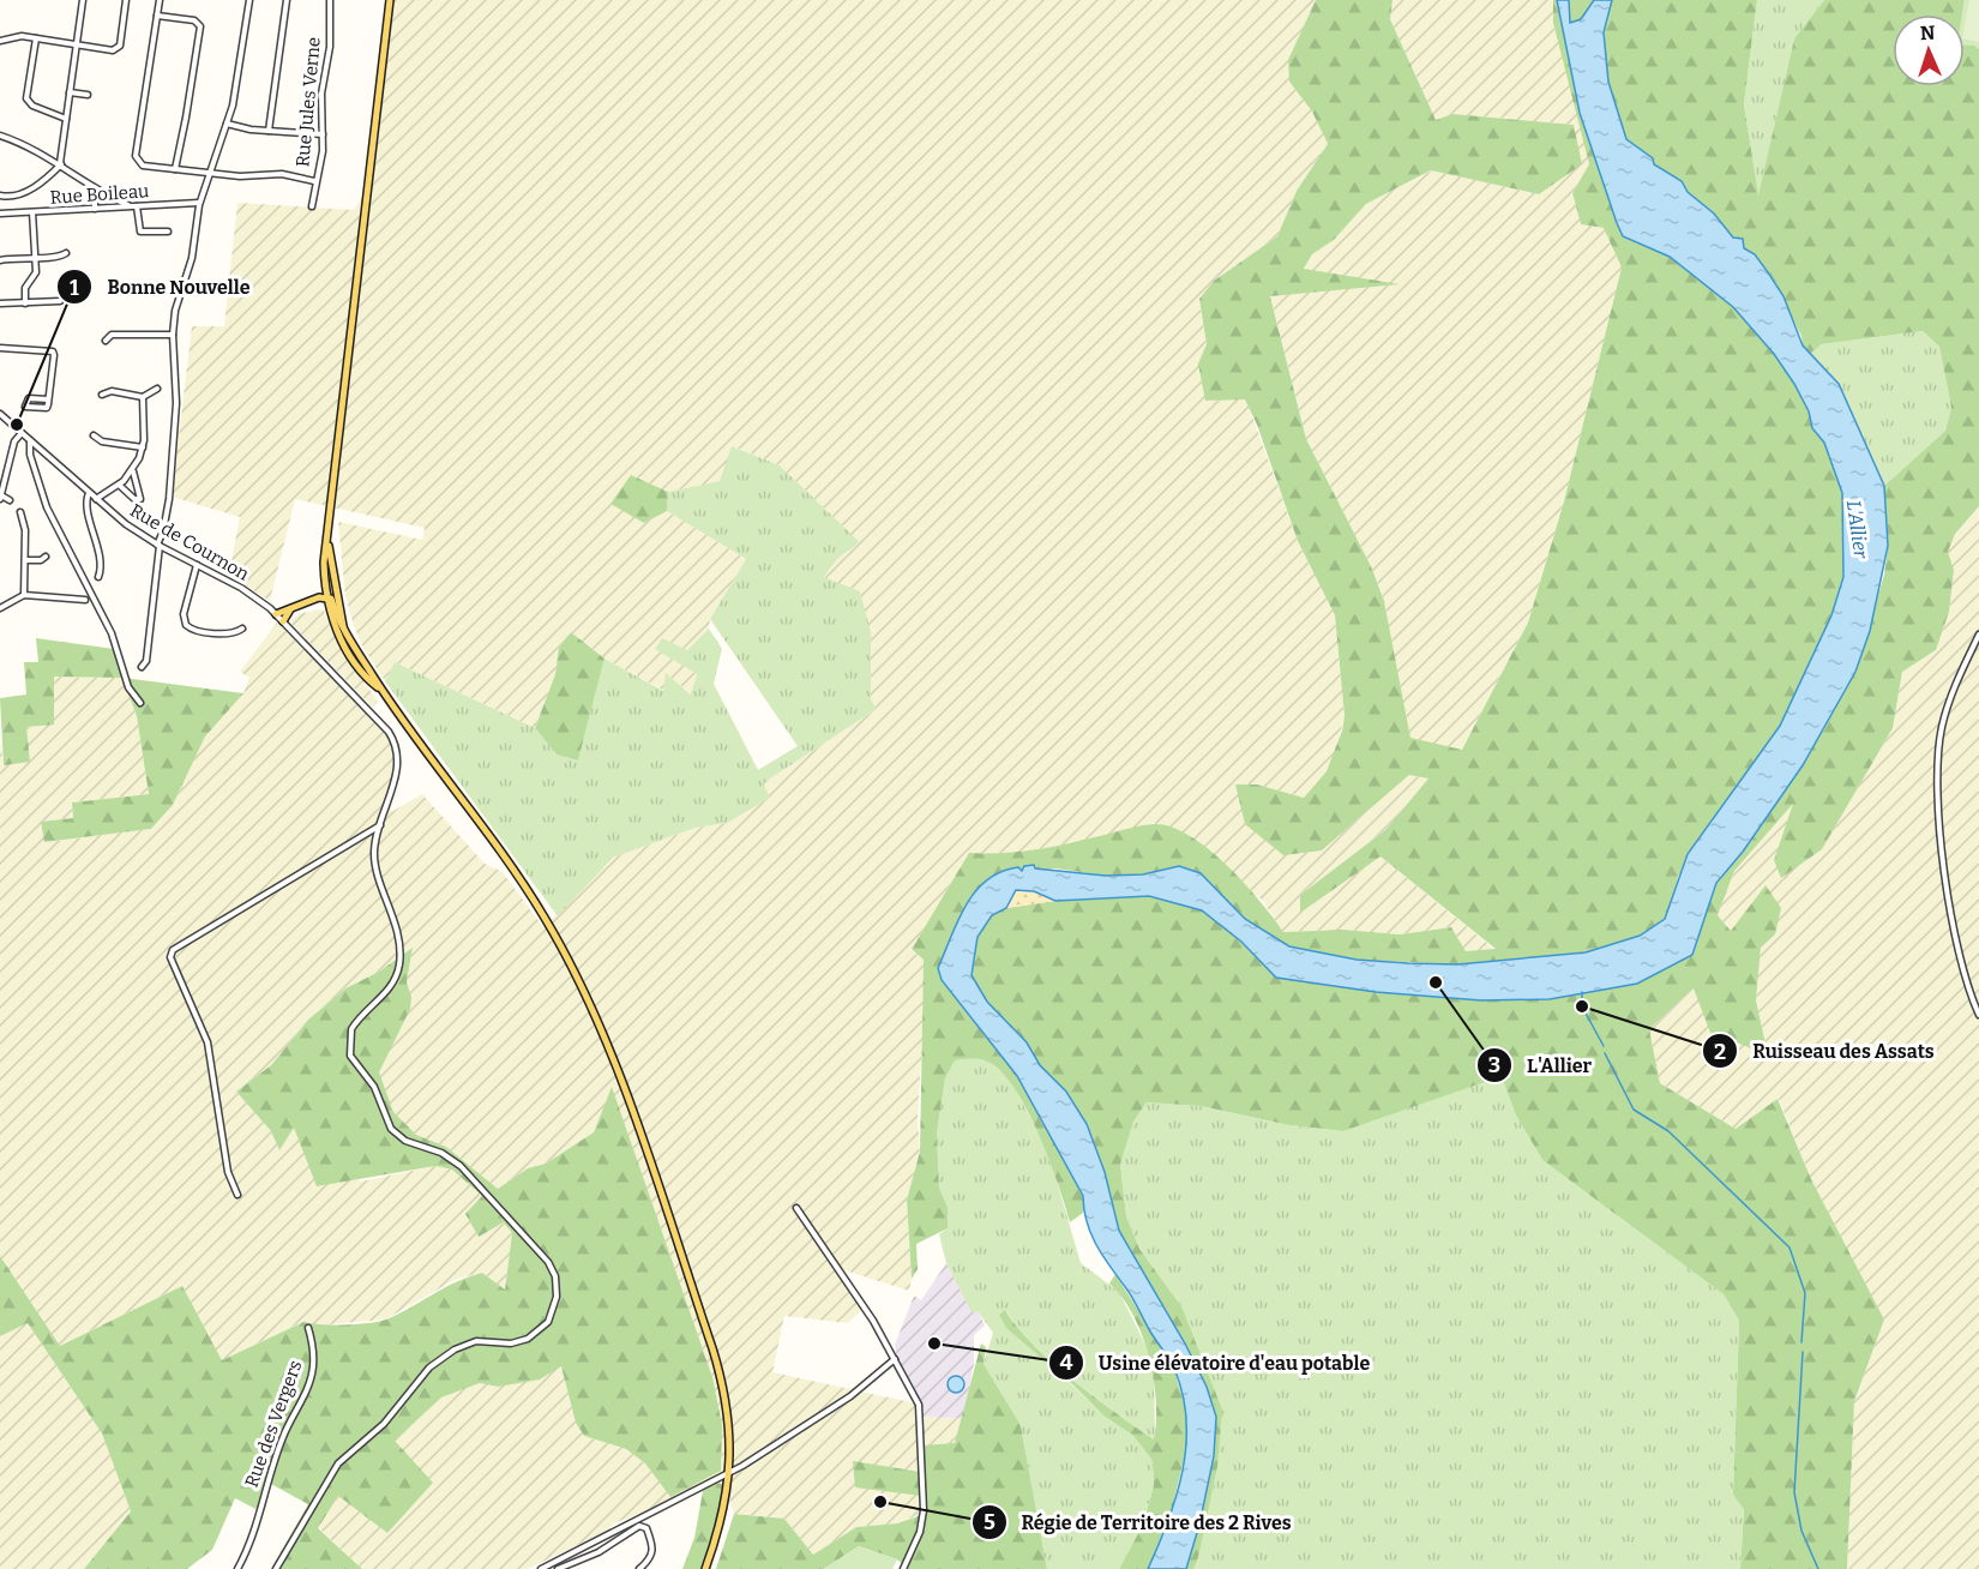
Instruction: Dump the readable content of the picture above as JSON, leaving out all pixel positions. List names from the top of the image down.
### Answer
{
  "streets": {
    "street": [
      "Rue Jules Verne",
      "Rue Boileau",
      "Rue de Cournon",
      "Rue des Vergers"
    ]
  },
  "water": ["L'Allier"],
  "places": [
    "Bonne Nouvelle",
    "L'Allier",
    "Ruisseau des Assats",
    "Usine élévatoire d'eau potable",
    "Régie de Territoire des 2 Rives"
  ],
  "north": "top"
}
